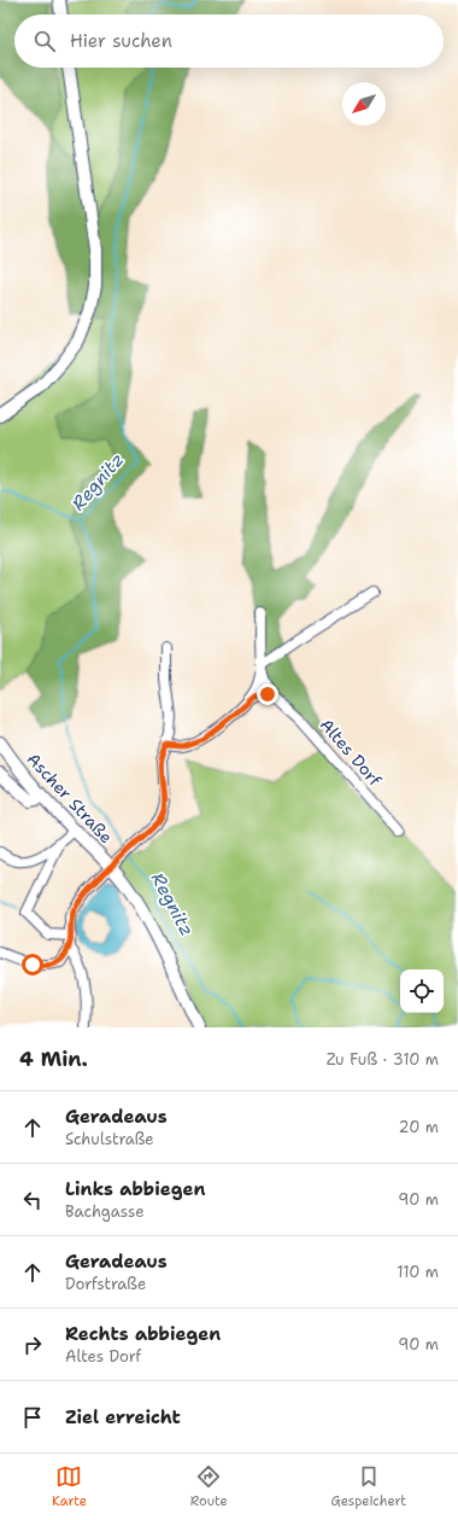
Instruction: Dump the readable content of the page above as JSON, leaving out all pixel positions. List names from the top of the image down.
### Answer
{
  "streets": {
    "street": ["Altes Dorf", "Ascher Straße"]
  },
  "water": ["Regnitz"],
  "north": "bottom left",
  "page": {
    "search": "Hier suchen",
    "heading": ["4 Min.", "Zu Fuß · 310 m"],
    "list": [
      ["Geradeaus", "Schulstraße", "20 m"],
      ["Links abbiegen", "Bachgasse", "90 m"],
      ["Geradeaus", "Dorfstraße", "110 m"],
      ["Rechts abbiegen", "Altes Dorf", "90 m"],
      "Ziel erreicht"
    ],
    "nav": ["Karte", "Route", "Gespeichert"]
  }
}
